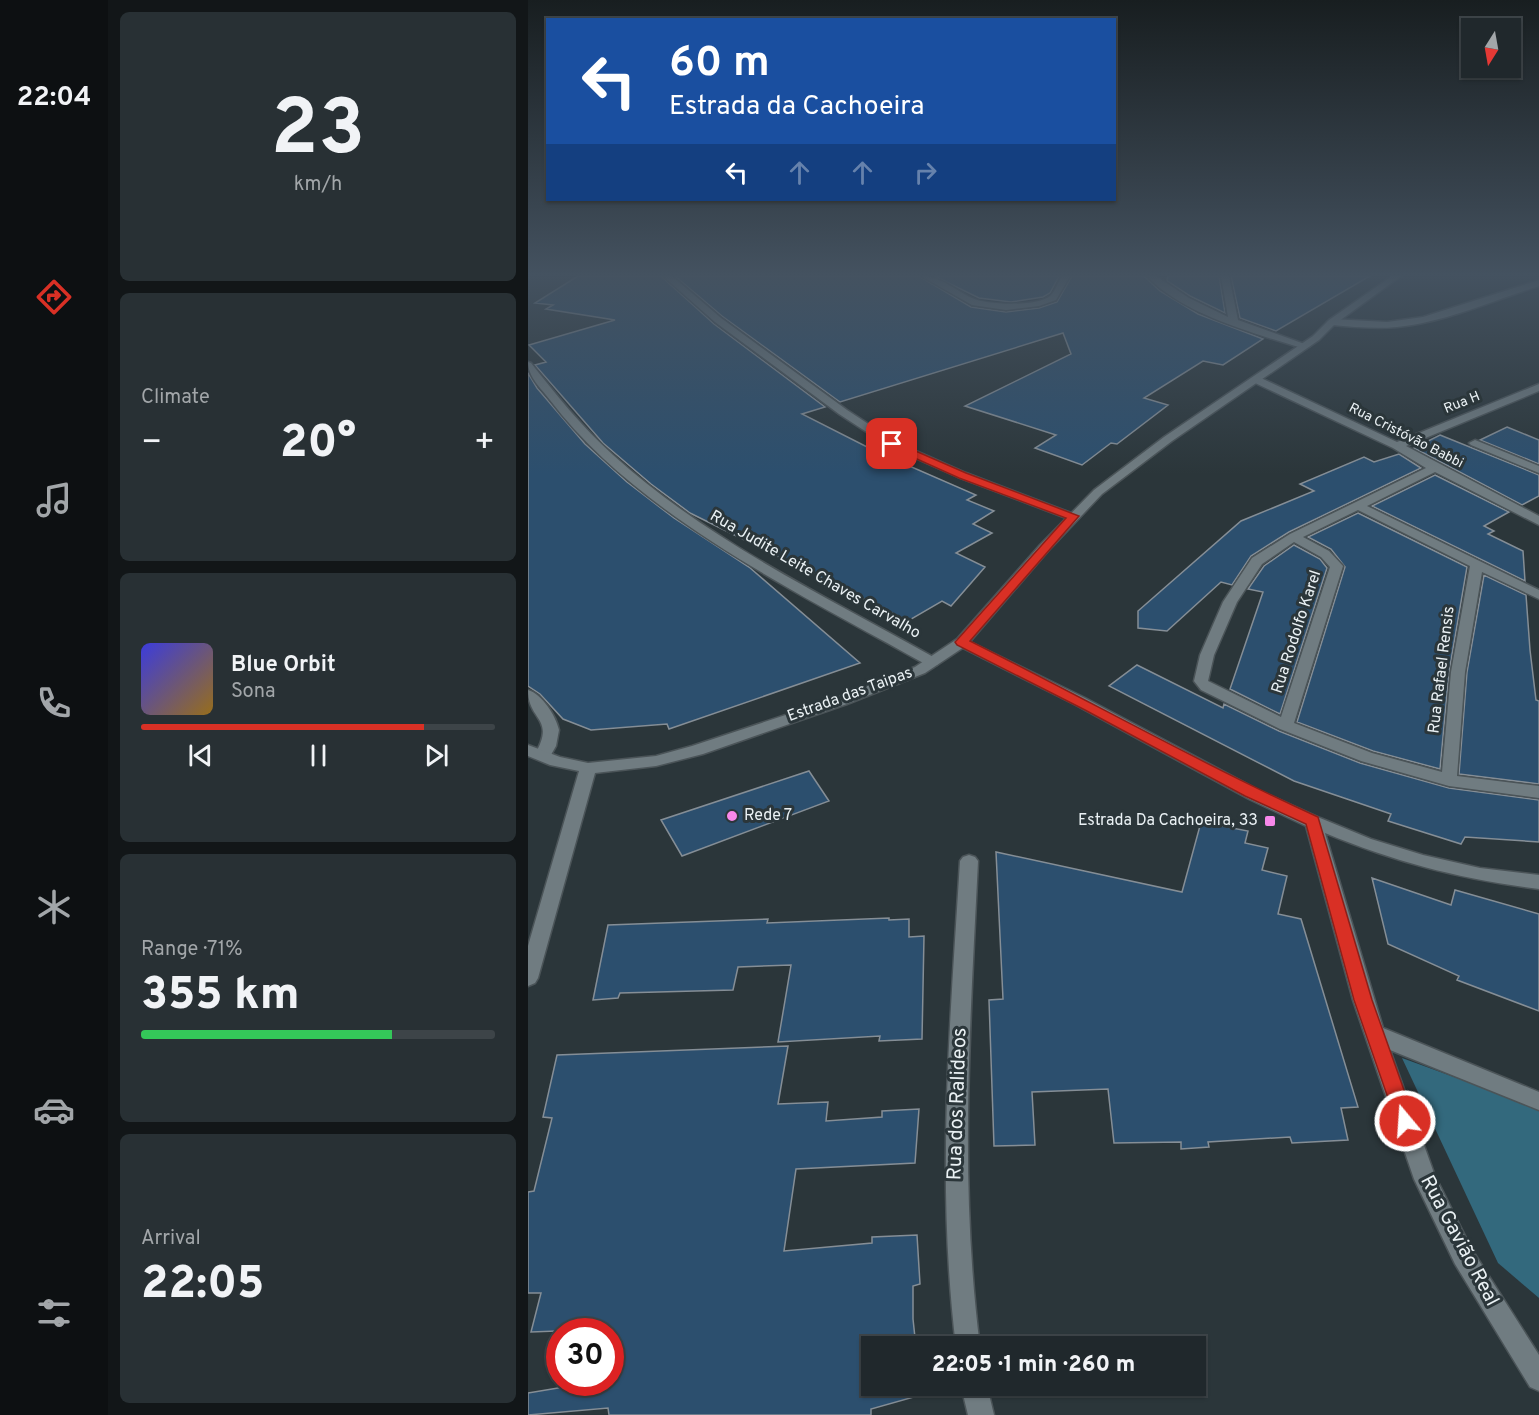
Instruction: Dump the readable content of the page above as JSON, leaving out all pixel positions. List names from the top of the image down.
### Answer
{
  "streets": {
    "street": [
      "Rua H",
      "Rua Cristóvão Babbi",
      "Rua Judite Leite Chaves Carvalho",
      "Rua Rodolfo Karel",
      "Rua Rafael Rensis",
      "Estrada das Taipas",
      "Rua dos Ralideos",
      "Rua Gavião Real"
    ]
  },
  "crossings": [
    ["Rua H", "Rua Cristóvão Babbi"],
    ["Rua Cristóvão Babbi", "Estrada das Taipas"],
    ["Rua Judite Leite Chaves Carvalho", "Estrada das Taipas"]
  ],
  "places": {
    "other": ["Rede 7"],
    "transit": ["Estrada Da Cachoeira, 33"]
  },
  "north": "bottom",
  "page": {
    "tabs": "22:04",
    "tile": [
      ["23", "km/h"],
      "Climate",
      ["Range · 71%", "355 km"],
      ["Arrival", "22:05"]
    ],
    "turn": ["60 m", "Estrada da Cachoeira"],
    "heat": ["−", "20°", "+"],
    "song": ["Blue Orbit", "Sona"],
    "limit": "30",
    "trip": "22:05 · 1 min · 260 m"
  }
}
